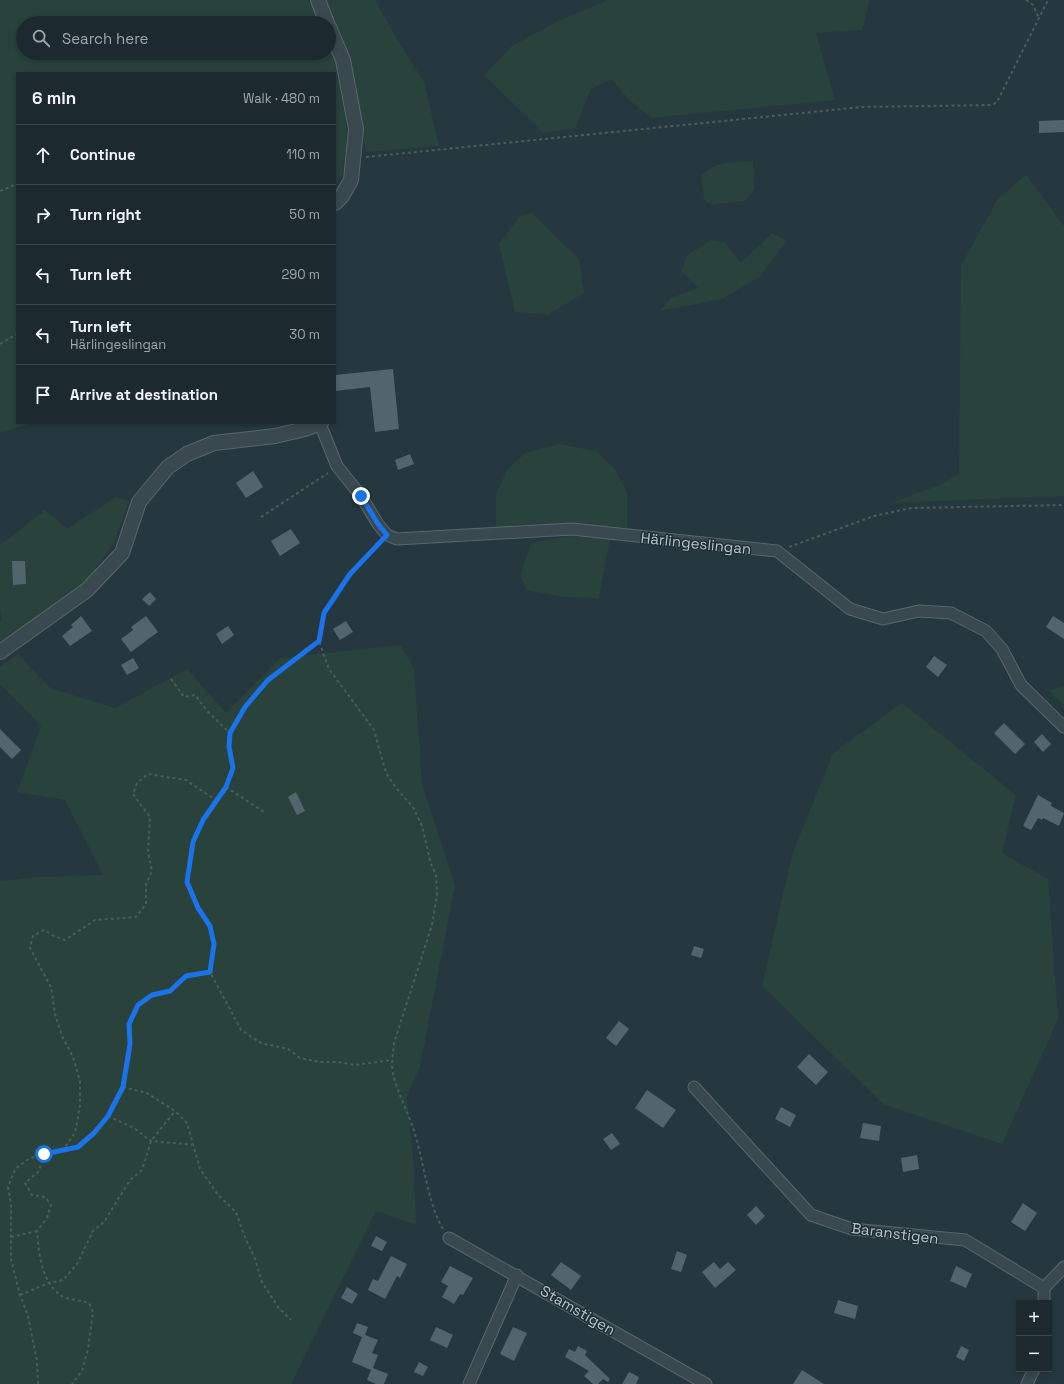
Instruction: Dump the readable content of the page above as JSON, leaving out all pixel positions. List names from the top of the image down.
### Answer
{
  "streets": {
    "street": ["Härlingeslingan", "Baranstigen", "Stamstigen"]
  },
  "page": {
    "search": "Search here",
    "heading": ["6 min", "Walk · 480 m"],
    "list": [
      ["Continue", "110 m"],
      ["Turn right", "50 m"],
      ["Turn left", "290 m"],
      ["Turn left", "Härlingeslingan", "30 m"],
      "Arrive at destination"
    ],
    "map_buttons": ["+", "−"]
  }
}
